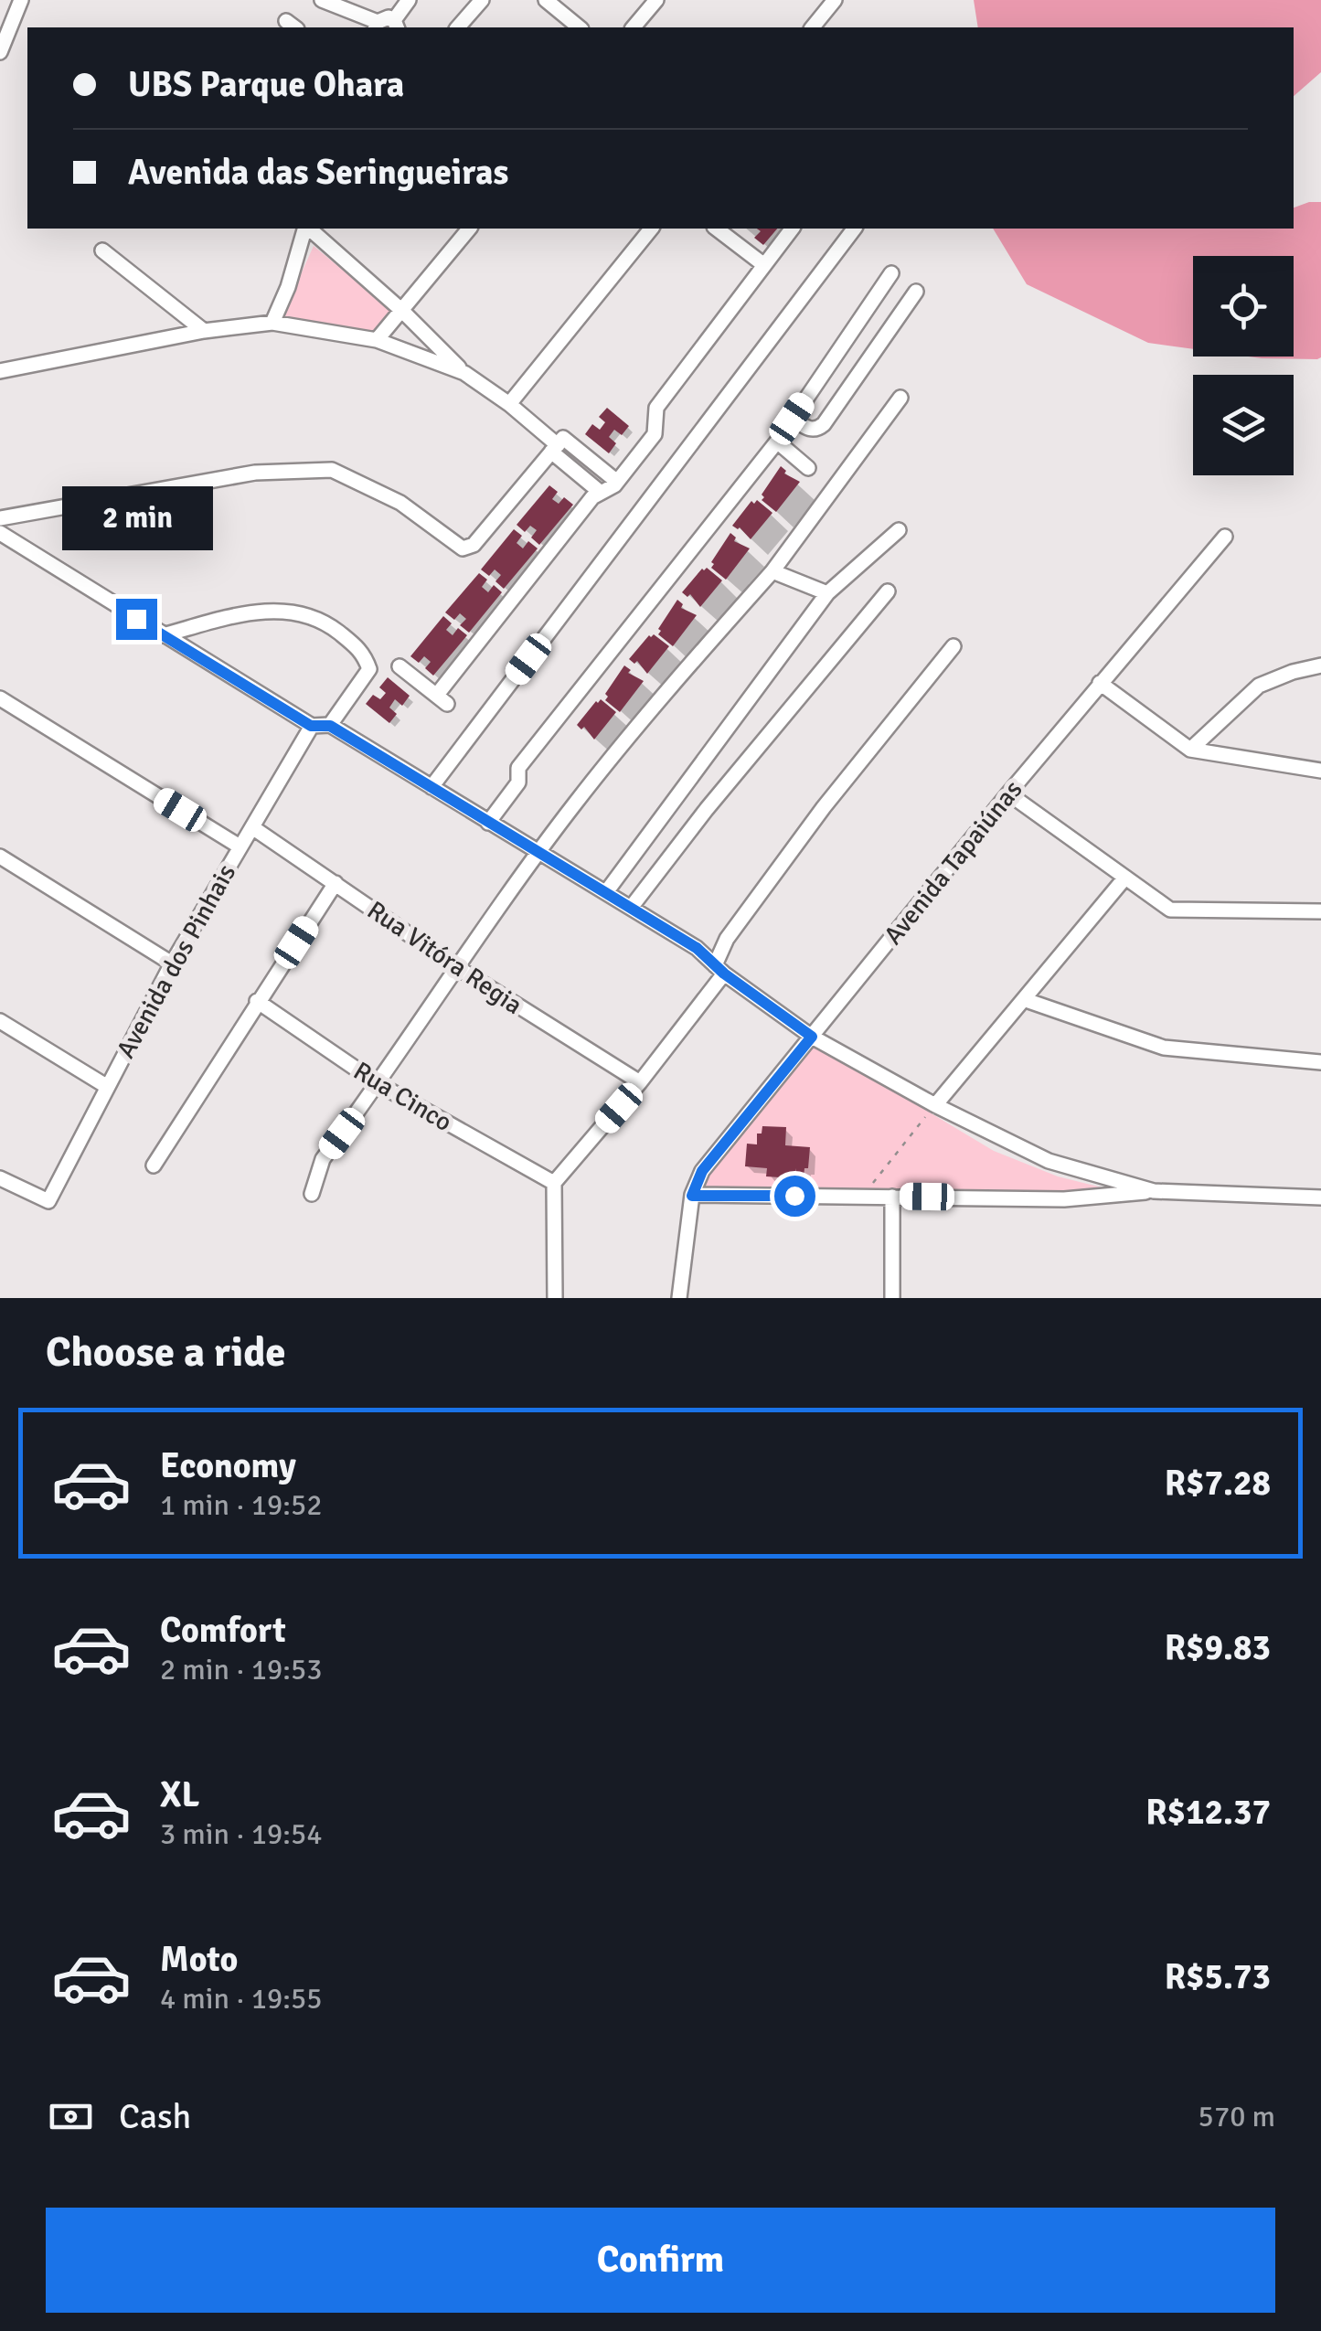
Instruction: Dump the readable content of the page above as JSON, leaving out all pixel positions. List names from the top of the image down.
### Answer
{
  "streets": {
    "street": [
      "Avenida Tapaiúnas",
      "Rua Vitóra Regia",
      "Avenida dos Pinhais",
      "Rua Cinco"
    ]
  },
  "crossings": [
    ["Rua Vitóra Regia", "Avenida dos Pinhais"]
  ],
  "page": {
    "banner": ["UBS Parque Ohara", "Avenida das Seringueiras"],
    "bubble": "2 min",
    "heading": "Choose a ride",
    "list": [
      {
        "name": "Economy",
        "note": "1 min · 19:52",
        "value": "R$7.28"
      },
      {
        "name": "Comfort",
        "note": "2 min · 19:53",
        "value": "R$9.83"
      },
      {
        "name": "XL",
        "note": "3 min · 19:54",
        "value": "R$12.37"
      },
      {
        "name": "Moto",
        "note": "4 min · 19:55",
        "value": "R$5.73"
      }
    ],
    "pay": ["Cash", "570 m"],
    "buttons": "Confirm"
  }
}
